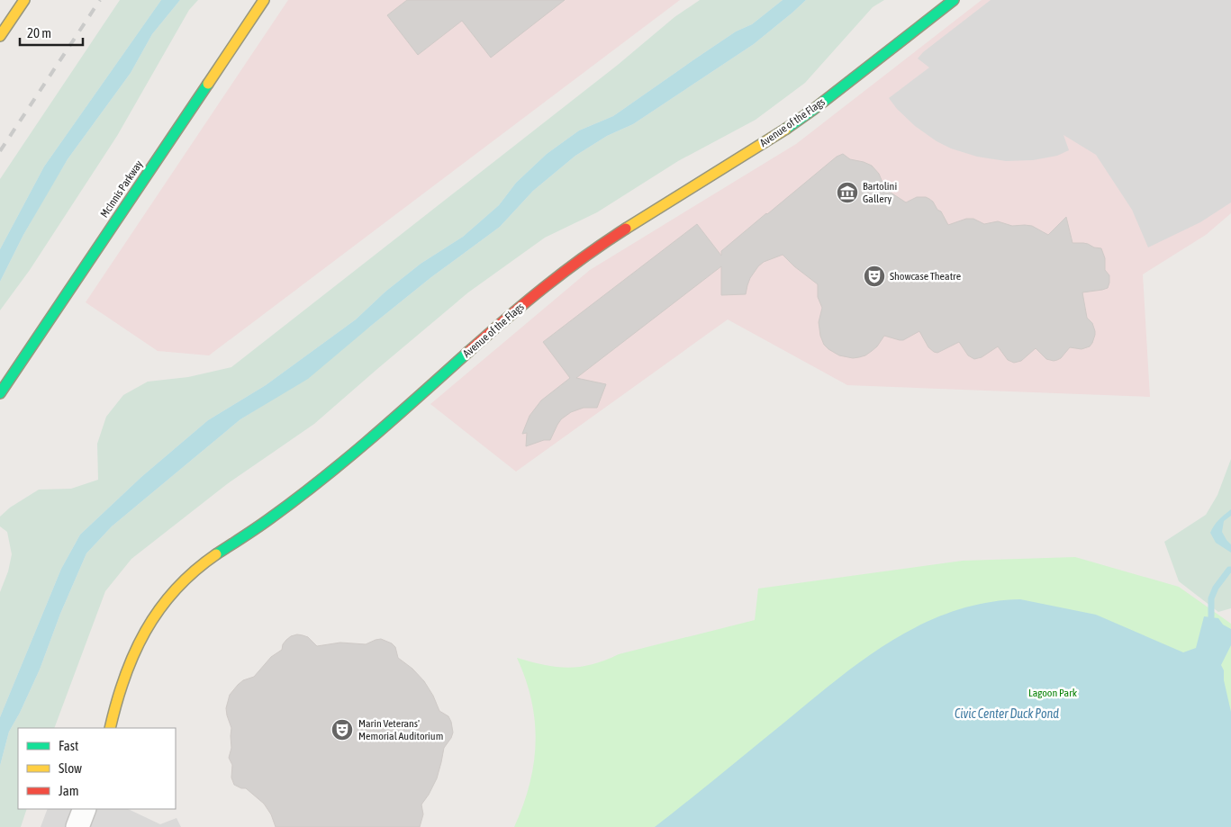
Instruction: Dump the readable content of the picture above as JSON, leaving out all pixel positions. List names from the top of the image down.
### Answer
{
  "streets": {
    "street": ["Avenue of the Flags", "McInnis Parkway"]
  },
  "water": ["Civic Center Duck Pond"],
  "parks": ["Lagoon Park"],
  "places": {
    "museum": ["Bartolini Gallery"],
    "theatre": ["Showcase Theatre", "Marin Veterans' Memorial Auditorium"]
  },
  "legend": ["Fast", "Slow", "Jam"],
  "scale_bar": "20 m"
}
